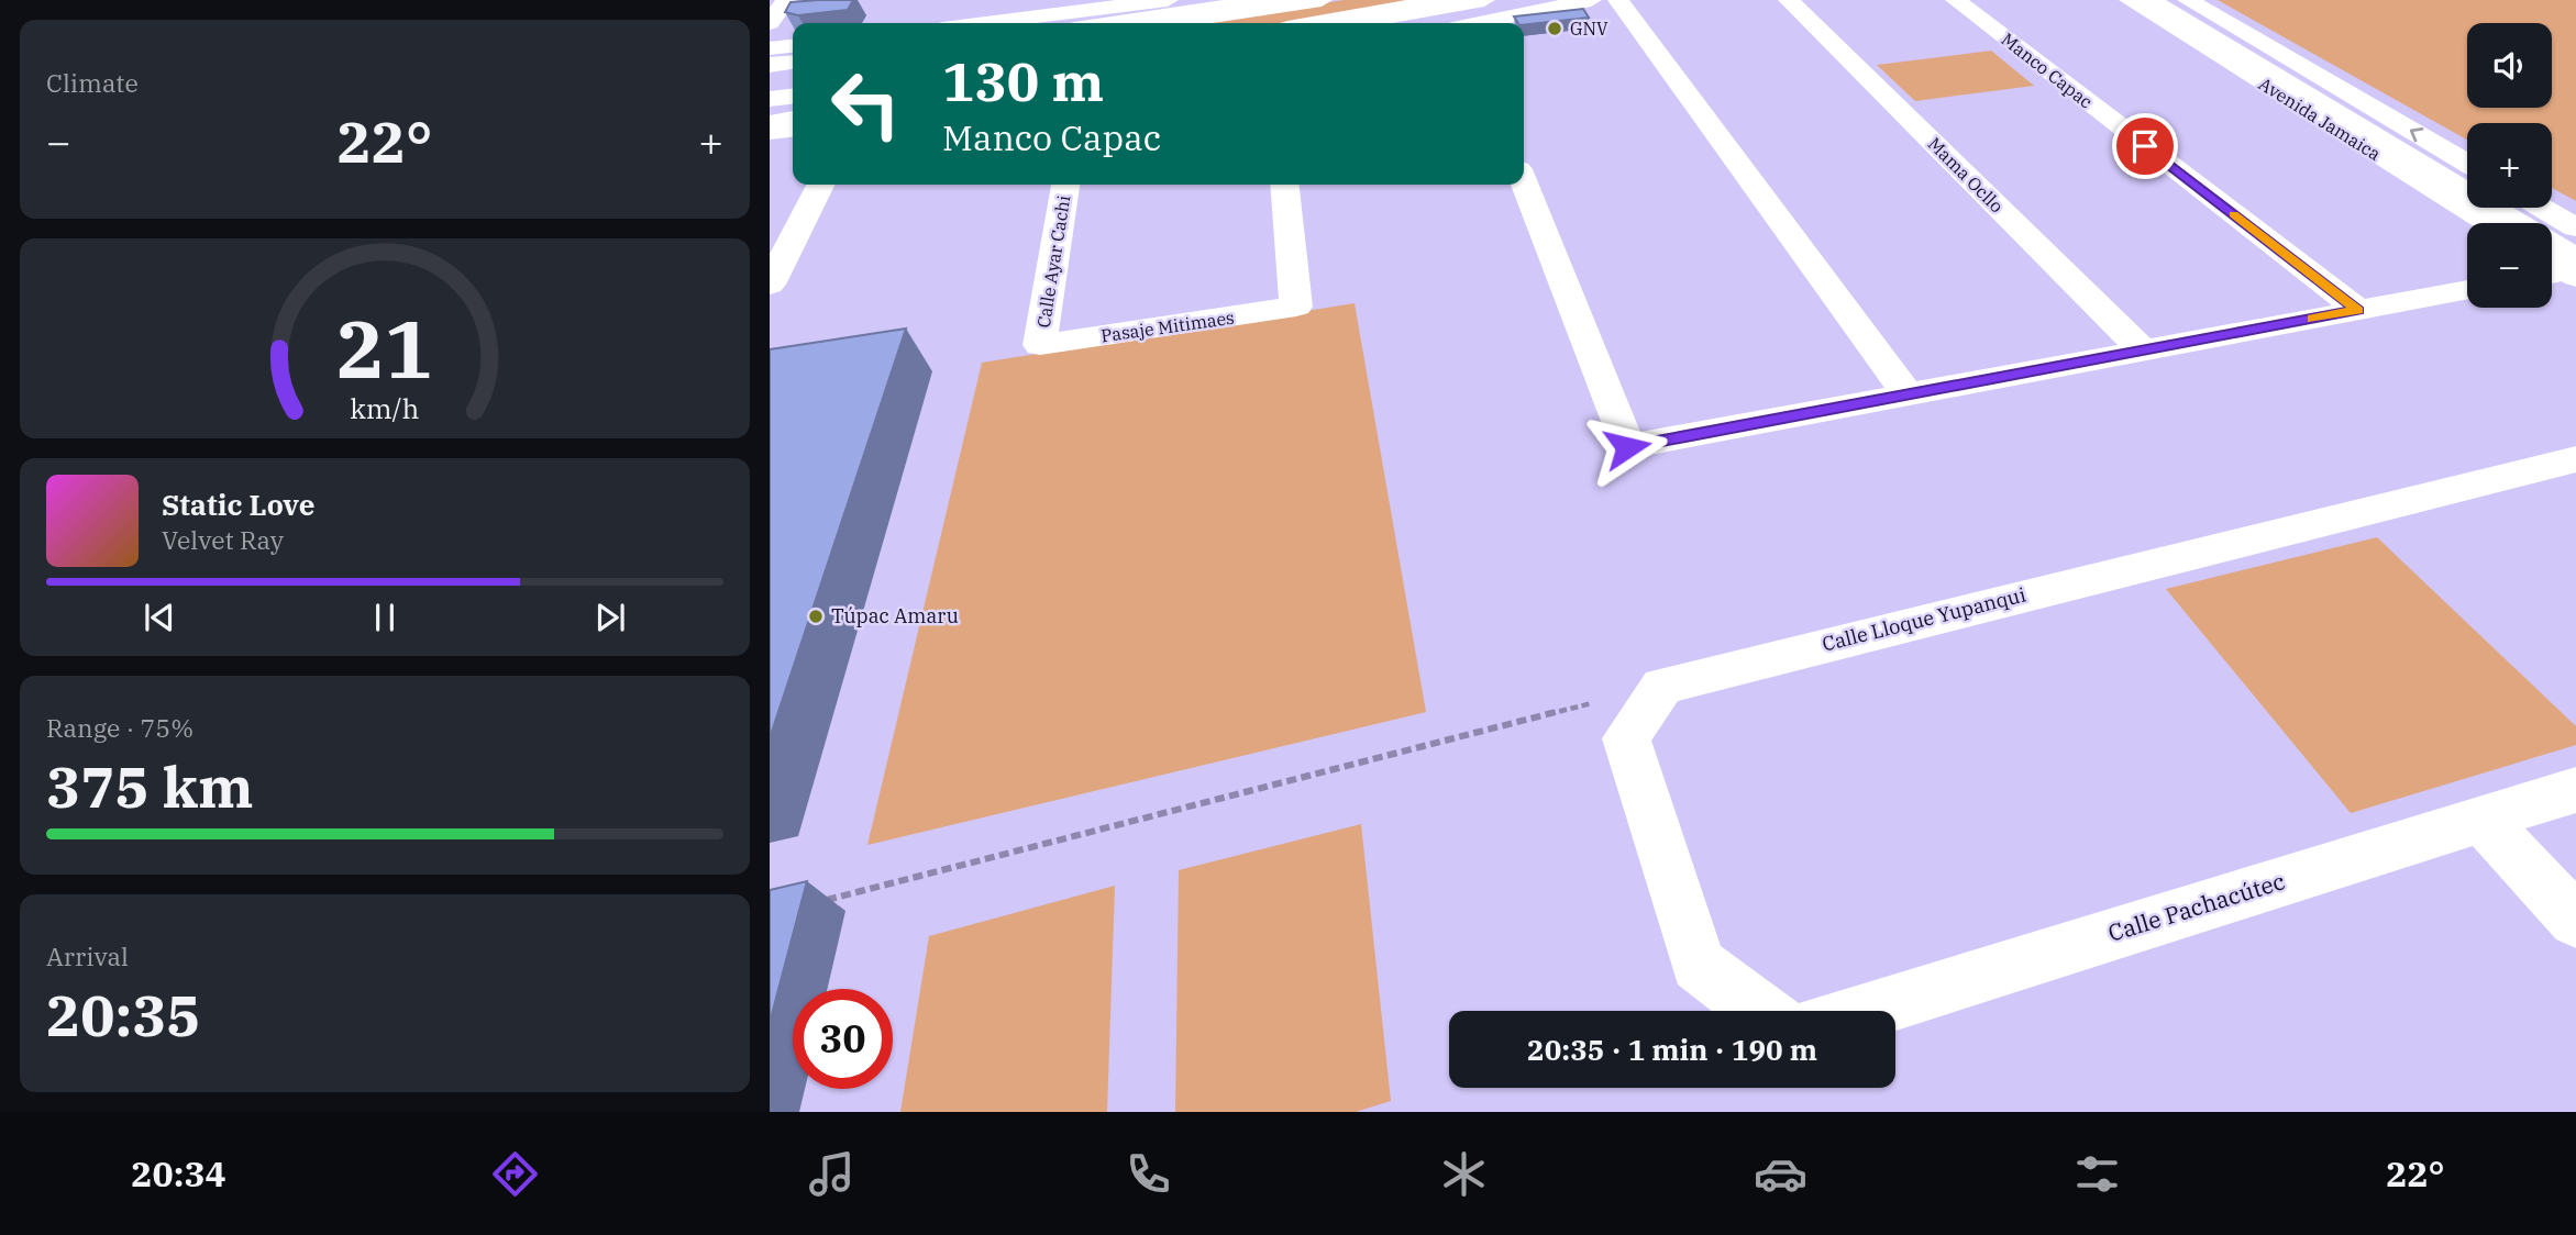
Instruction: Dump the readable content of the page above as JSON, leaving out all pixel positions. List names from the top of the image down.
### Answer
{
  "streets": {
    "street": [
      "Manco Capac",
      "Avenida Jamaica",
      "Mama Ocllo",
      "Calle Ayar Cachi",
      "Pasaje Mitimaes",
      "Calle Lloque Yupanqui",
      "Calle Pachacútec"
    ]
  },
  "crossings": [
    ["Calle Ayar Cachi", "Pasaje Mitimaes"]
  ],
  "places": ["GNV", "Túpac Amaru"],
  "page": {
    "tile": [
      "Climate",
      ["Range · 75%", "375 km"],
      ["Arrival", "20:35"]
    ],
    "map_buttons": ["+", "−"],
    "turn": ["130 m", "Manco Capac"],
    "heat": ["−", "22°", "+"],
    "song": ["Static Love", "Velvet Ray"],
    "limit": "30",
    "trip": "20:35 · 1 min · 190 m",
    "tabs": ["20:34", "22°"],
    "gauge": ["21", "km/h"]
  }
}
